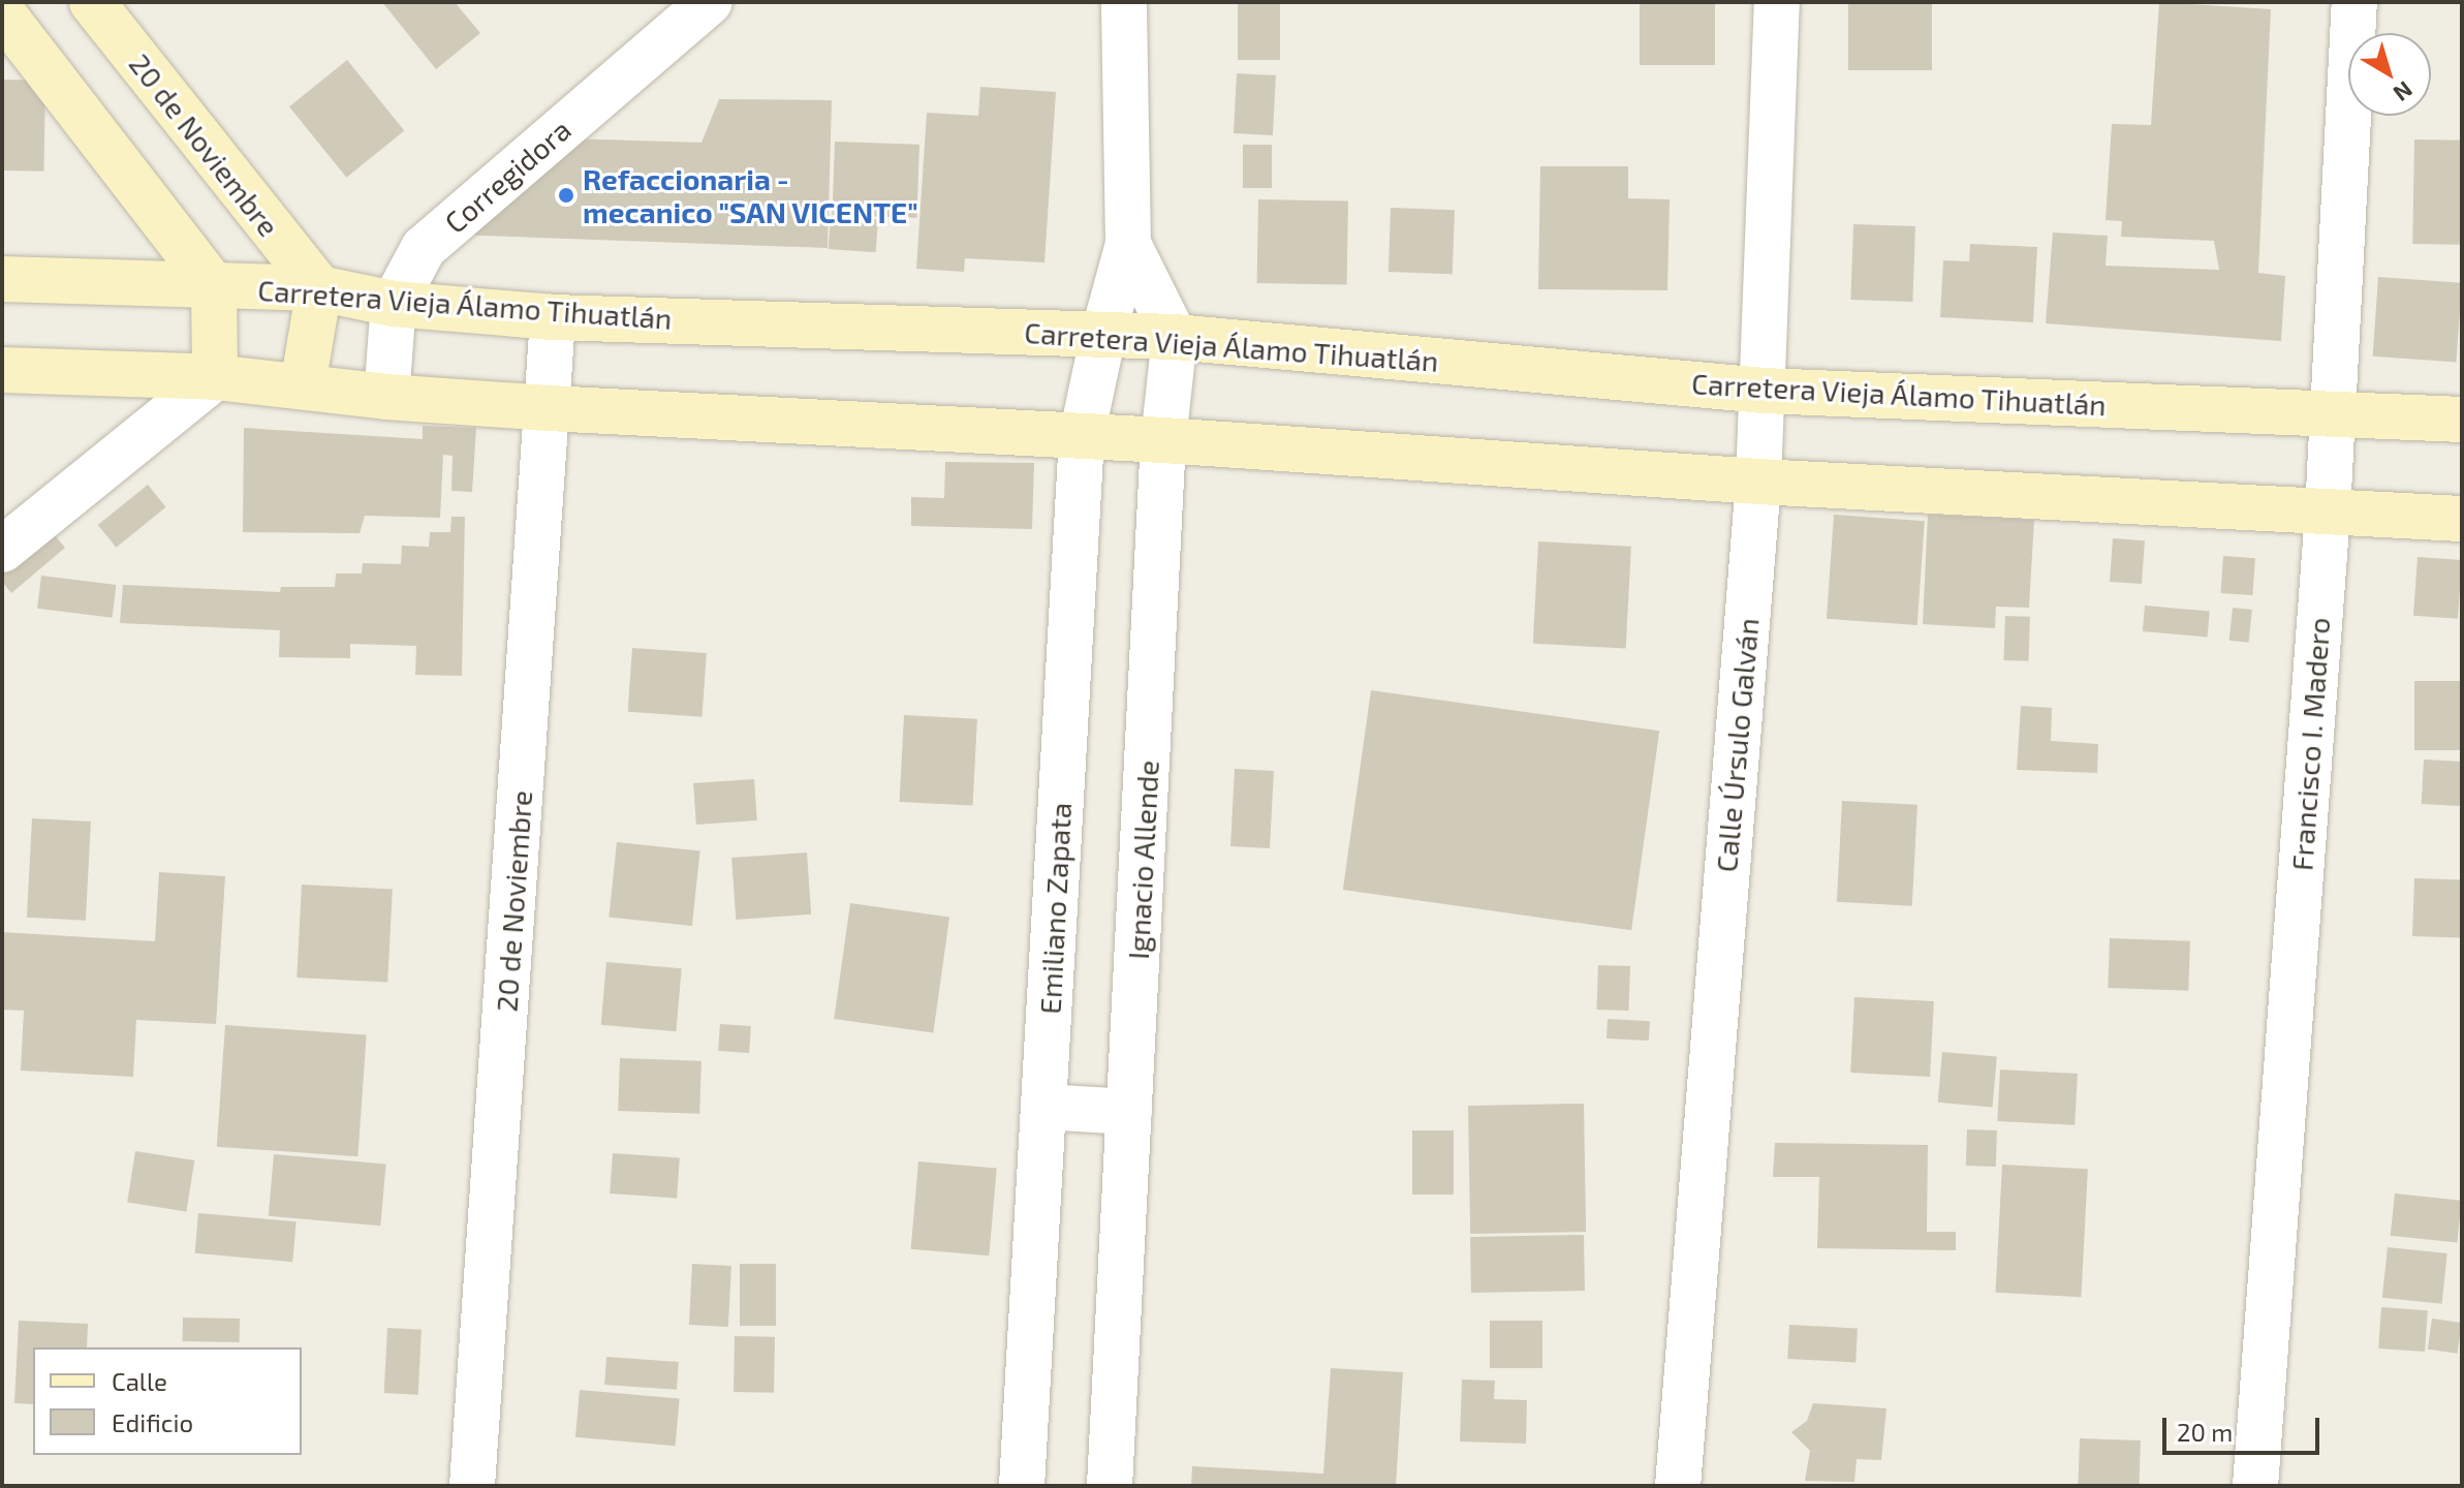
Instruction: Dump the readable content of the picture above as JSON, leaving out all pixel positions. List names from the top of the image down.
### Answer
{
  "streets": {
    "main road": ["20 de Noviembre", "Carretera Vieja Álamo Tihuatlán"],
    "street": [
      "Corregidora",
      "Francisco I. Madero",
      "Calle Úrsulo Galván",
      "Ignacio Allende",
      "Emiliano Zapata"
    ]
  },
  "crossings": [
    ["20 de Noviembre", "Carretera Vieja Álamo Tihuatlán"],
    ["Corregidora", "Carretera Vieja Álamo Tihuatlán"],
    ["Carretera Vieja Álamo Tihuatlán", "Francisco I. Madero"],
    ["Carretera Vieja Álamo Tihuatlán", "Calle Úrsulo Galván"],
    ["Carretera Vieja Álamo Tihuatlán", "Ignacio Allende"],
    ["Carretera Vieja Álamo Tihuatlán", "Emiliano Zapata"]
  ],
  "places": ["Refaccionaria - mecanico \"SAN VICENTE\""],
  "legend": ["Calle", "Edificio"],
  "scale_bar": "20 m",
  "north": "bottom right"
}
